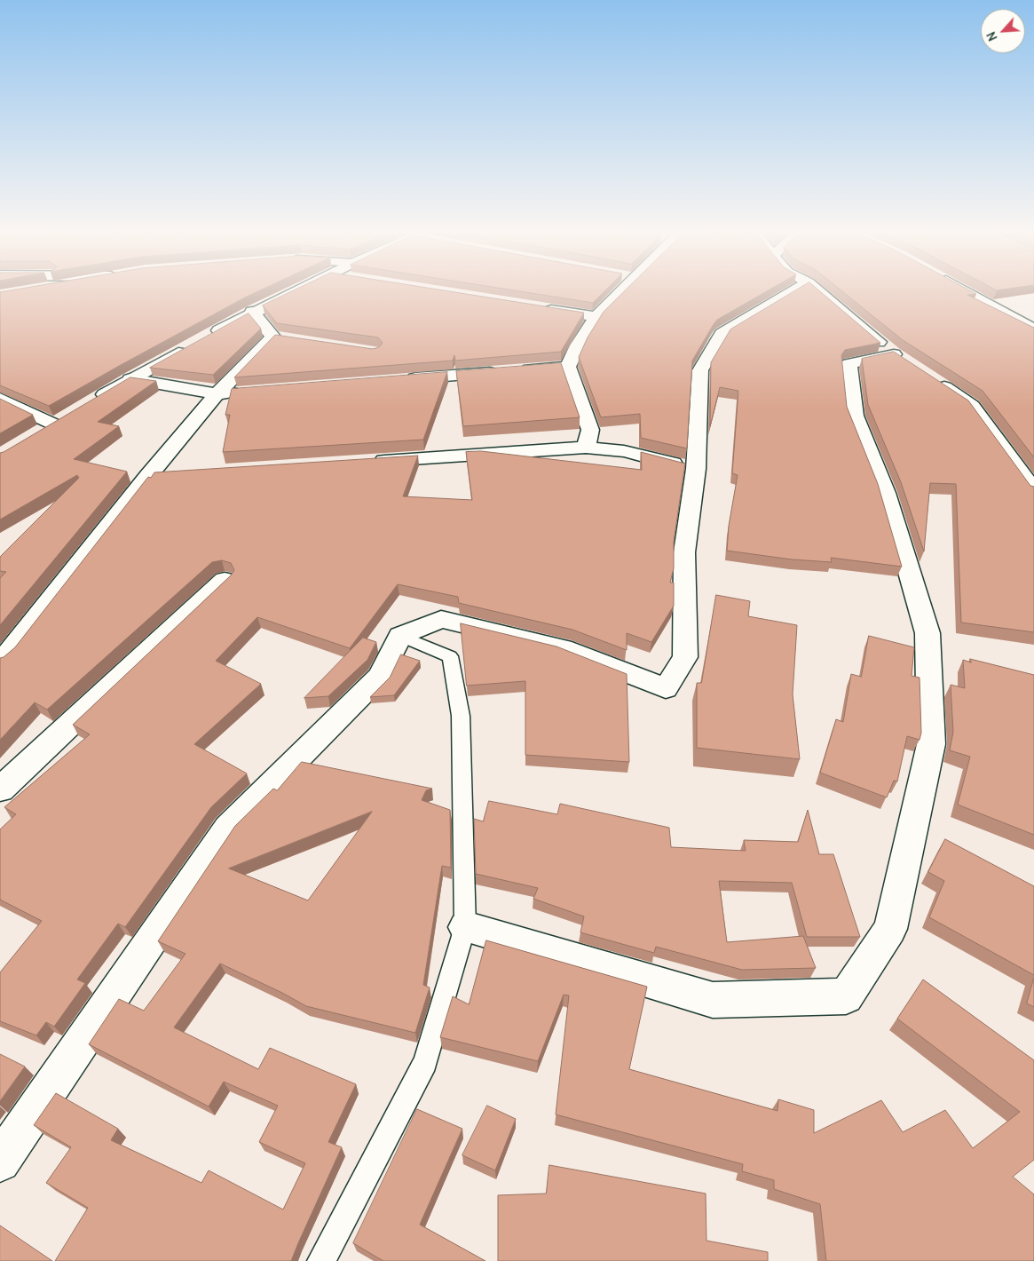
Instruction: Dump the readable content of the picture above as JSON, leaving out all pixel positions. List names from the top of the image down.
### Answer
{
  "north": "bottom left"
}
